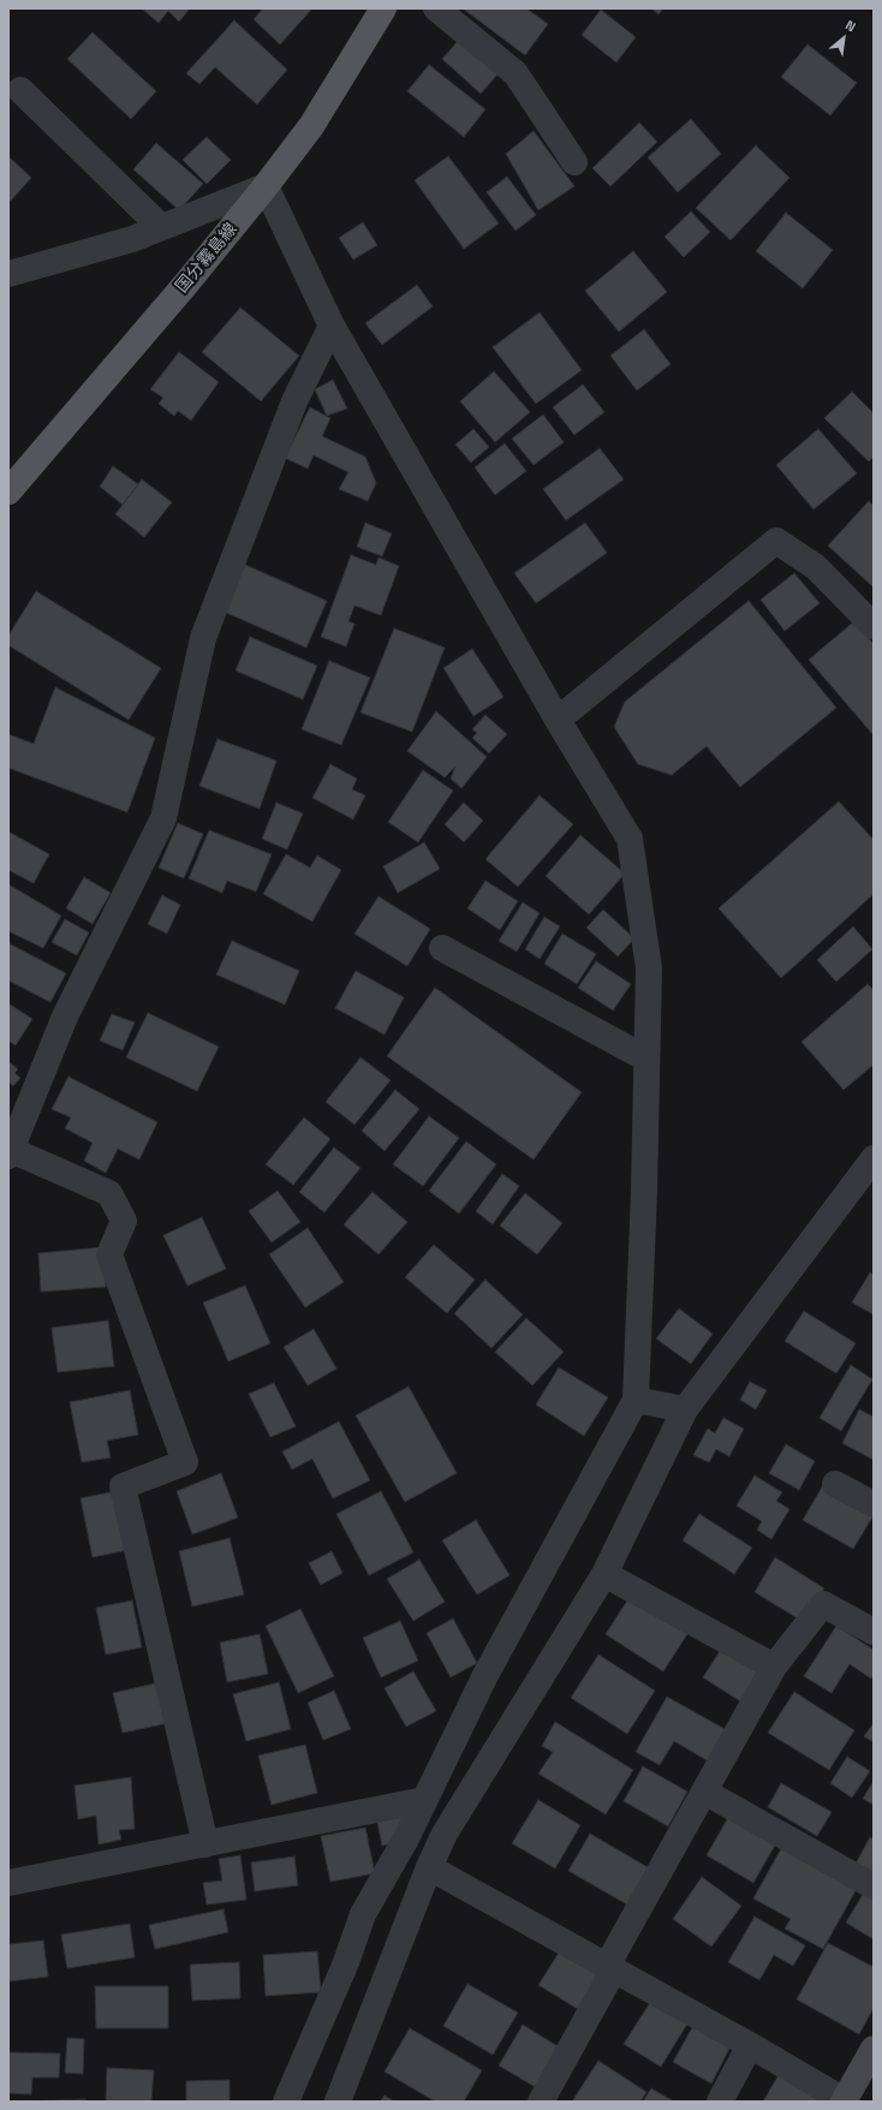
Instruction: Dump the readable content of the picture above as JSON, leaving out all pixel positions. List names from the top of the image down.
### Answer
{
  "streets": {
    "main road": ["国分霧島線"]
  },
  "north": "top right"
}
